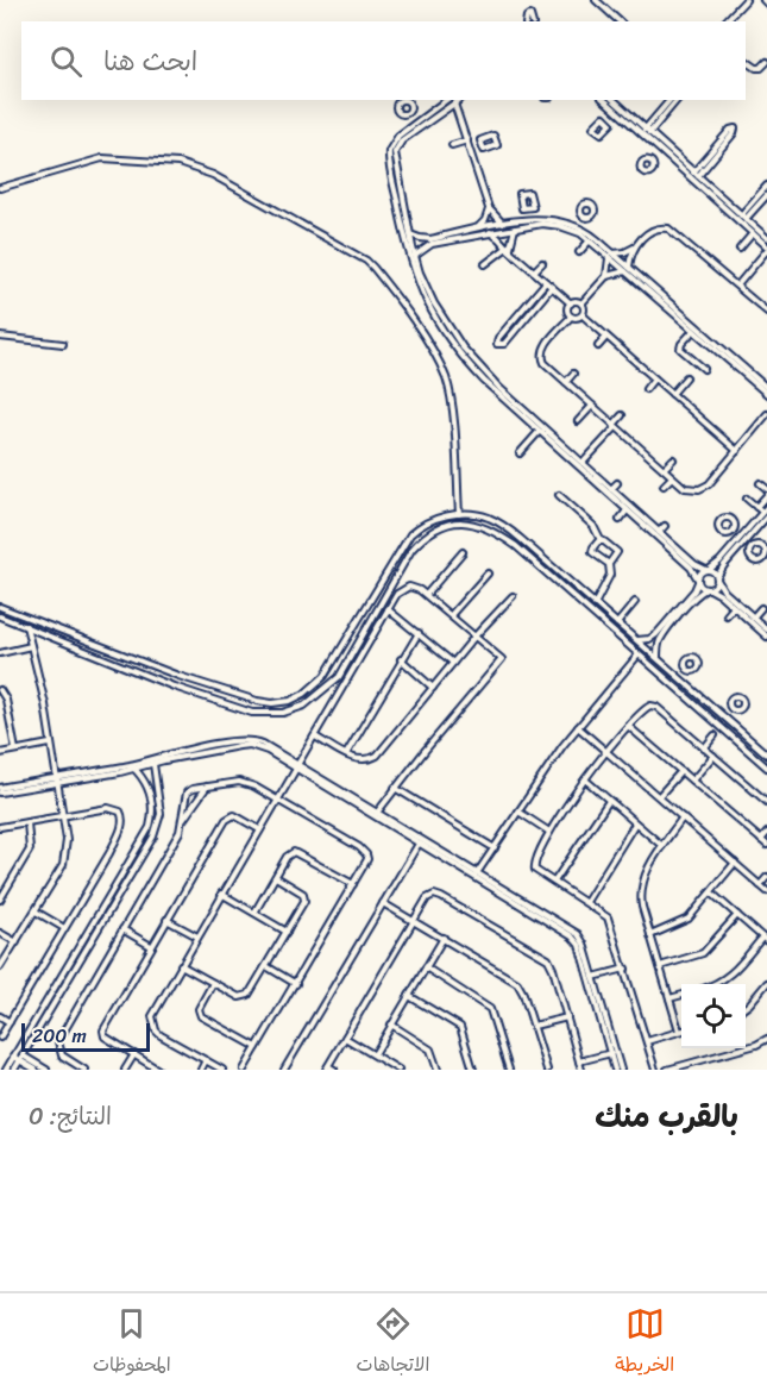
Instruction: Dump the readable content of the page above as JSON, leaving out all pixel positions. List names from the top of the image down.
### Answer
{
  "scale_bar": "200 m",
  "page": {
    "search": "ابحث هنا",
    "scale": "200 m",
    "heading": ["بالقرب منك", "النتائج: 0"],
    "nav": ["الخريطة", "الاتجاهات", "المحفوظات"]
  }
}
